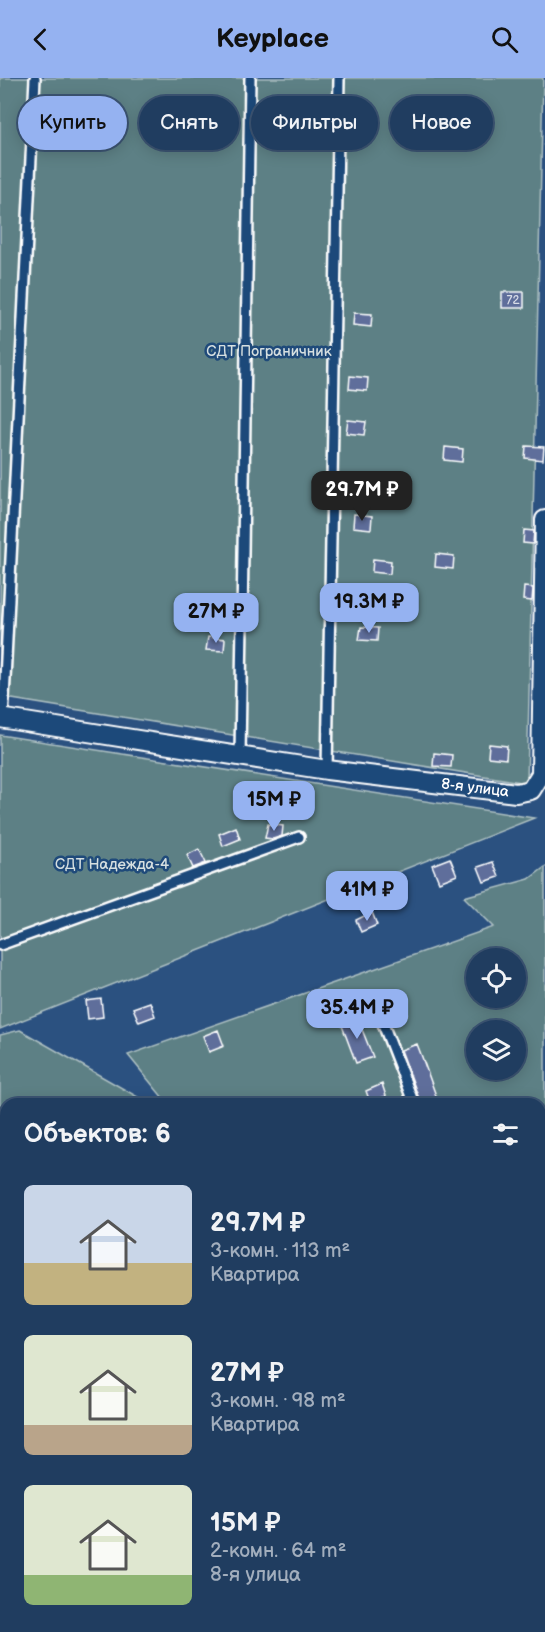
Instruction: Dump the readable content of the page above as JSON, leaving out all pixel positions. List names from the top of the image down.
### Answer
{
  "streets": {
    "street": ["8-я улица"]
  },
  "parks": ["СДТ Пограничник", "СДТ Надежда-4"],
  "house_numbers": ["72"],
  "page": {
    "header": "Keyplace",
    "chip": [
      "Купить",
      "Снять",
      "Фильтры",
      "Новое"
    ],
    "price": [
      "29.7M ₽",
      "19.3M ₽",
      "27M ₽",
      "15M ₽",
      "41M ₽",
      "35.4M ₽"
    ],
    "heading": "Объектов: 6",
    "list": [
      {
        "name": "29.7M ₽",
        "note": "3-комн. · 113 m² · Квартира"
      },
      {
        "name": "27M ₽",
        "note": "3-комн. · 98 m² · Квартира"
      },
      {
        "name": "15M ₽",
        "note": "2-комн. · 64 m² · 8-я улица"
      }
    ]
  }
}
